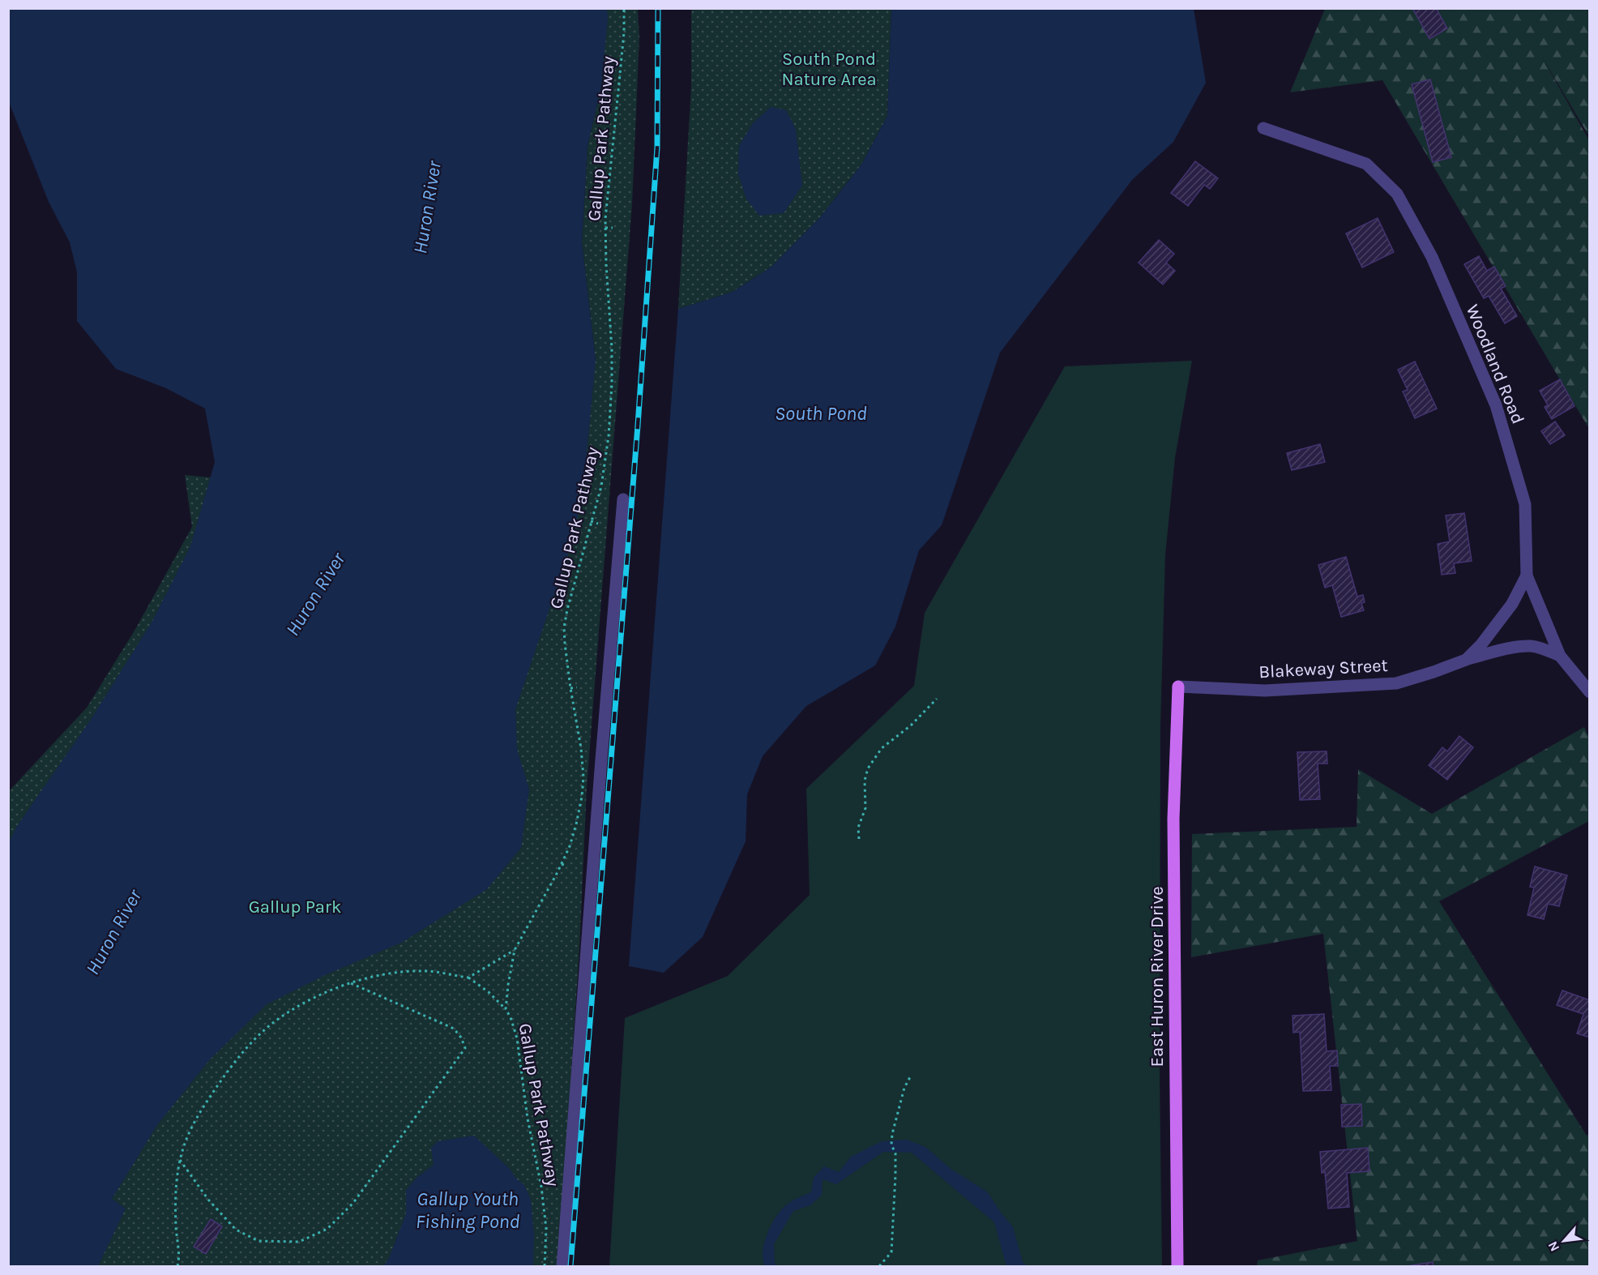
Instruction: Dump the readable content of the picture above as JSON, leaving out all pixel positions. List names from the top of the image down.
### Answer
{
  "streets": {
    "main road": ["East Huron River Drive"],
    "street": ["Woodland Road", "Blakeway Street"],
    "path": ["Gallup Park Pathway"]
  },
  "crossings": [
    ["Woodland Road", "Blakeway Street"],
    ["Blakeway Street", "East Huron River Drive"]
  ],
  "water": ["Huron River", "South Pond", "Gallup Youth Fishing Pond"],
  "parks": ["South Pond Nature Area", "Gallup Park"],
  "north": "bottom left"
}
